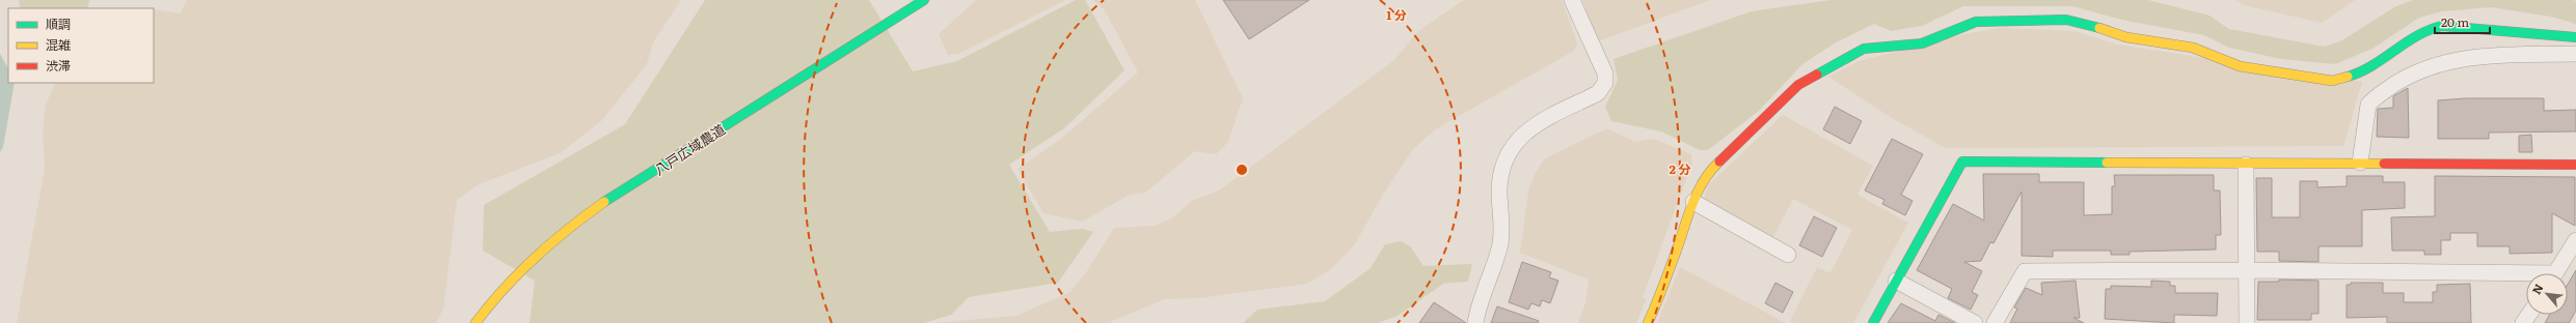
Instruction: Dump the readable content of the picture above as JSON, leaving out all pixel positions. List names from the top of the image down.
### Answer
{
  "streets": {
    "street": ["八戸広域農道"]
  },
  "legend": ["順調", "混雑", "渋滞"],
  "scale_bar": "20 m",
  "north": "top left",
  "rings": ["1 分", "2 分"]
}
